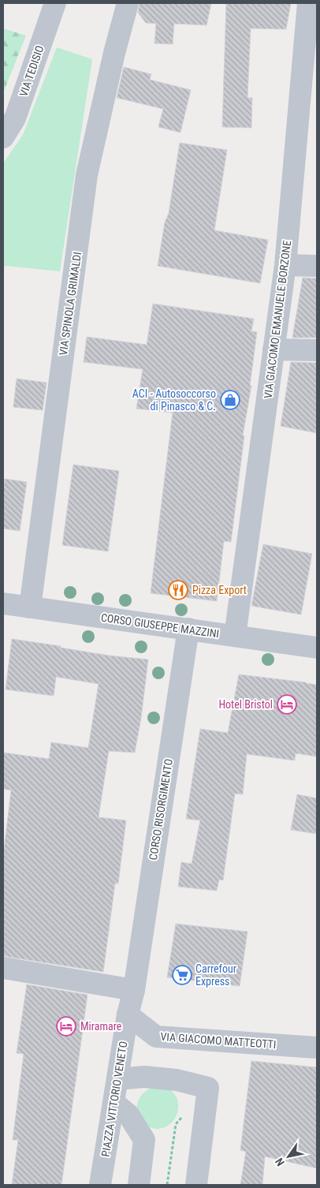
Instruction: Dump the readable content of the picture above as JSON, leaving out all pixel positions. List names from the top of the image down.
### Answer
{
  "streets": {
    "street": [
      "VIA TEDISIO",
      "VIA SPINOLA GRIMALDI",
      "VIA GIACOMO EMANUELE BORZONE",
      "CORSO GIUSEPPE MAZZINI",
      "CORSO RISORGIMENTO",
      "VIA GIACOMO MATTEOTTI",
      "PIAZZA VITTORIO VENETO"
    ]
  },
  "crossings": [
    ["VIA SPINOLA GRIMALDI", "CORSO GIUSEPPE MAZZINI"],
    ["VIA GIACOMO EMANUELE BORZONE", "CORSO GIUSEPPE MAZZINI"],
    ["CORSO GIUSEPPE MAZZINI", "CORSO RISORGIMENTO"],
    ["CORSO RISORGIMENTO", "PIAZZA VITTORIO VENETO"],
    ["VIA GIACOMO MATTEOTTI", "PIAZZA VITTORIO VENETO"]
  ],
  "places": {
    "shop": ["ACI - Autosoccorso di Pinasco & C."],
    "restaurant": ["Pizza Export"],
    "hotel": ["Hotel Bristol", "Miramare"],
    "supermarket": ["Carrefour Express"]
  },
  "north": "bottom left"
}
